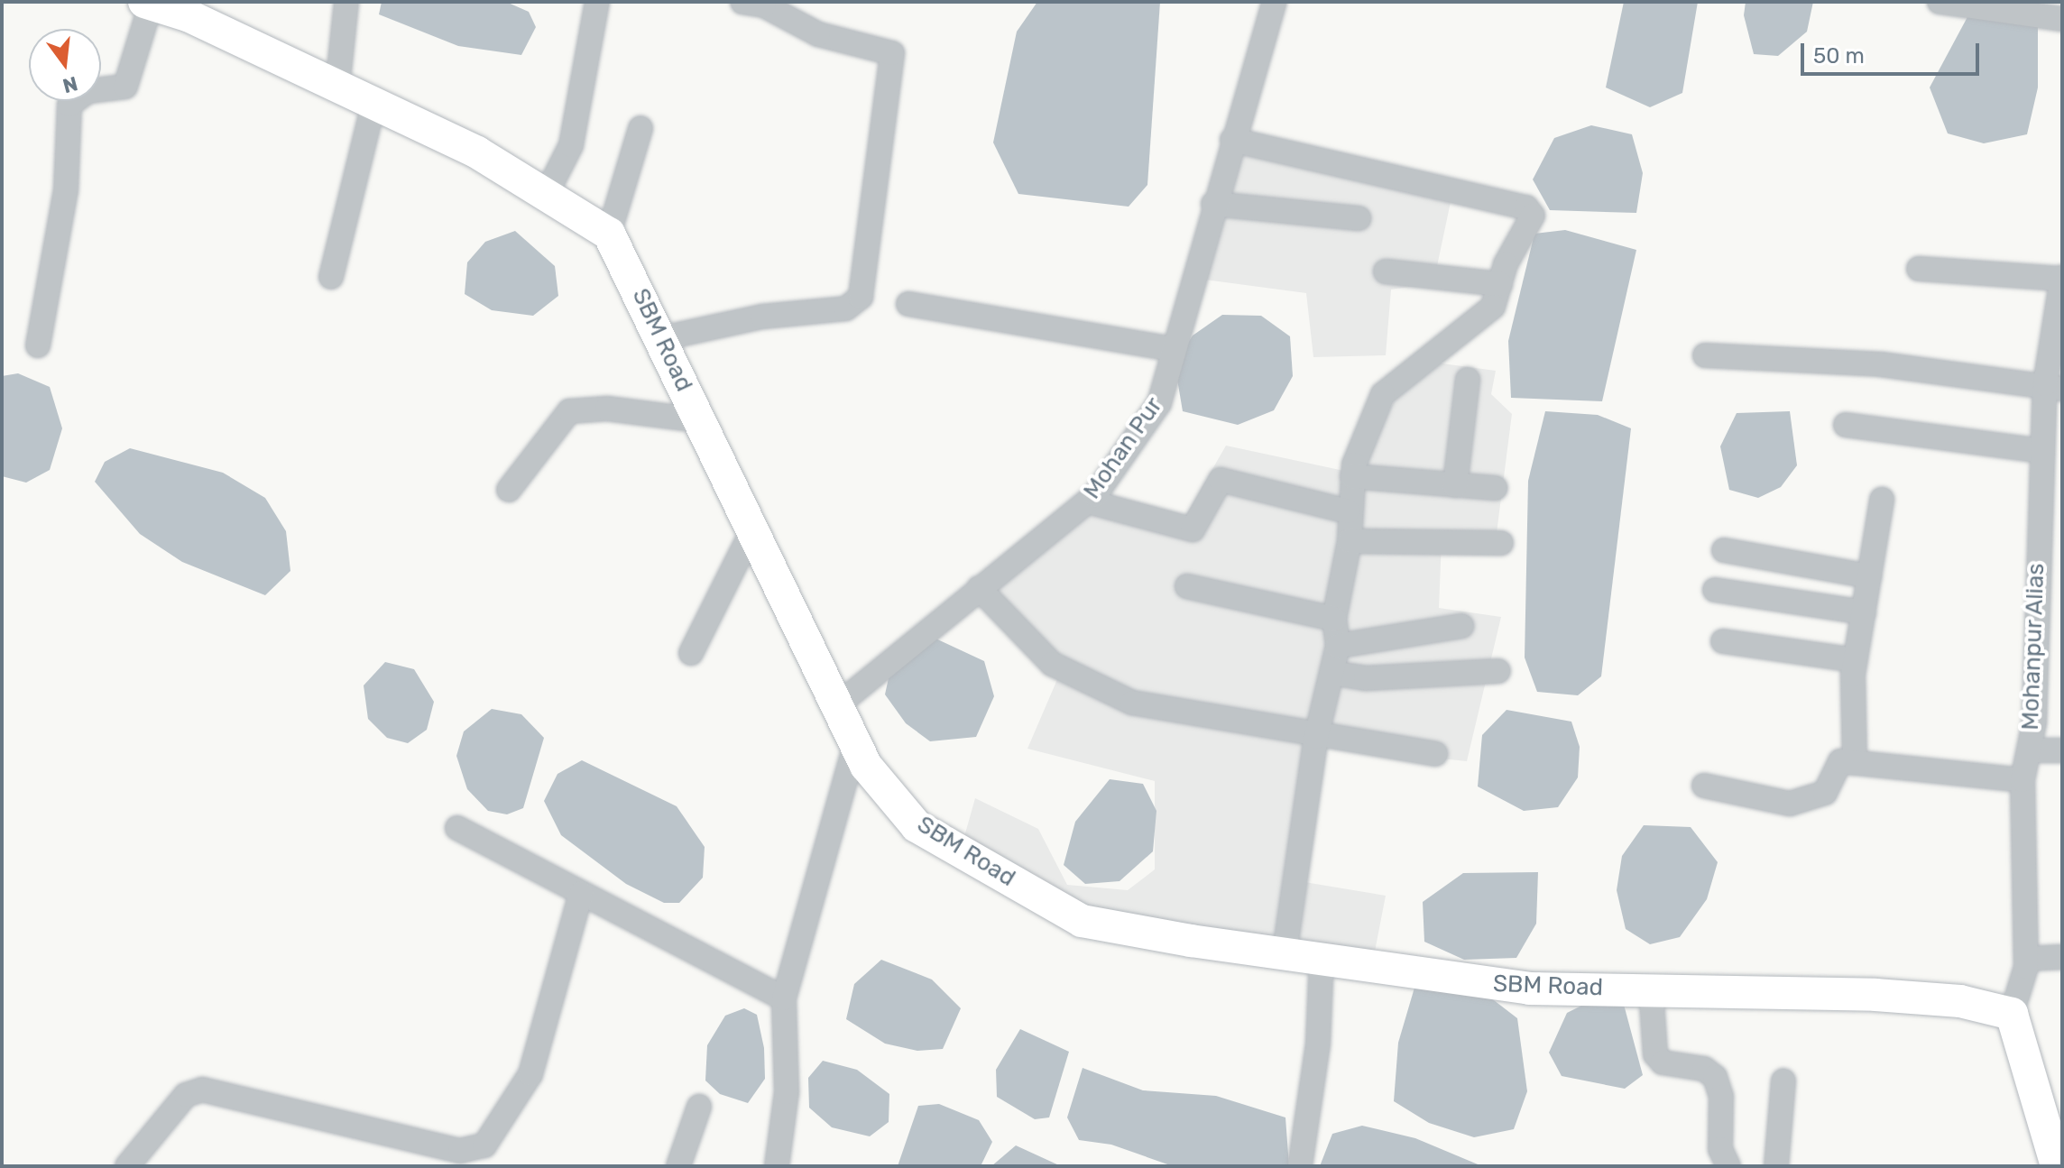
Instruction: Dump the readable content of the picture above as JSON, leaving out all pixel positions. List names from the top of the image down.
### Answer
{
  "streets": {
    "street": ["SBM Road", "Mohan Pur", "Mohanpur Alias"]
  },
  "crossings": [
    ["SBM Road", "Mohan Pur"],
    ["SBM Road", "Mohanpur Alias"]
  ],
  "scale_bar": "50 m",
  "north": "bottom"
}
